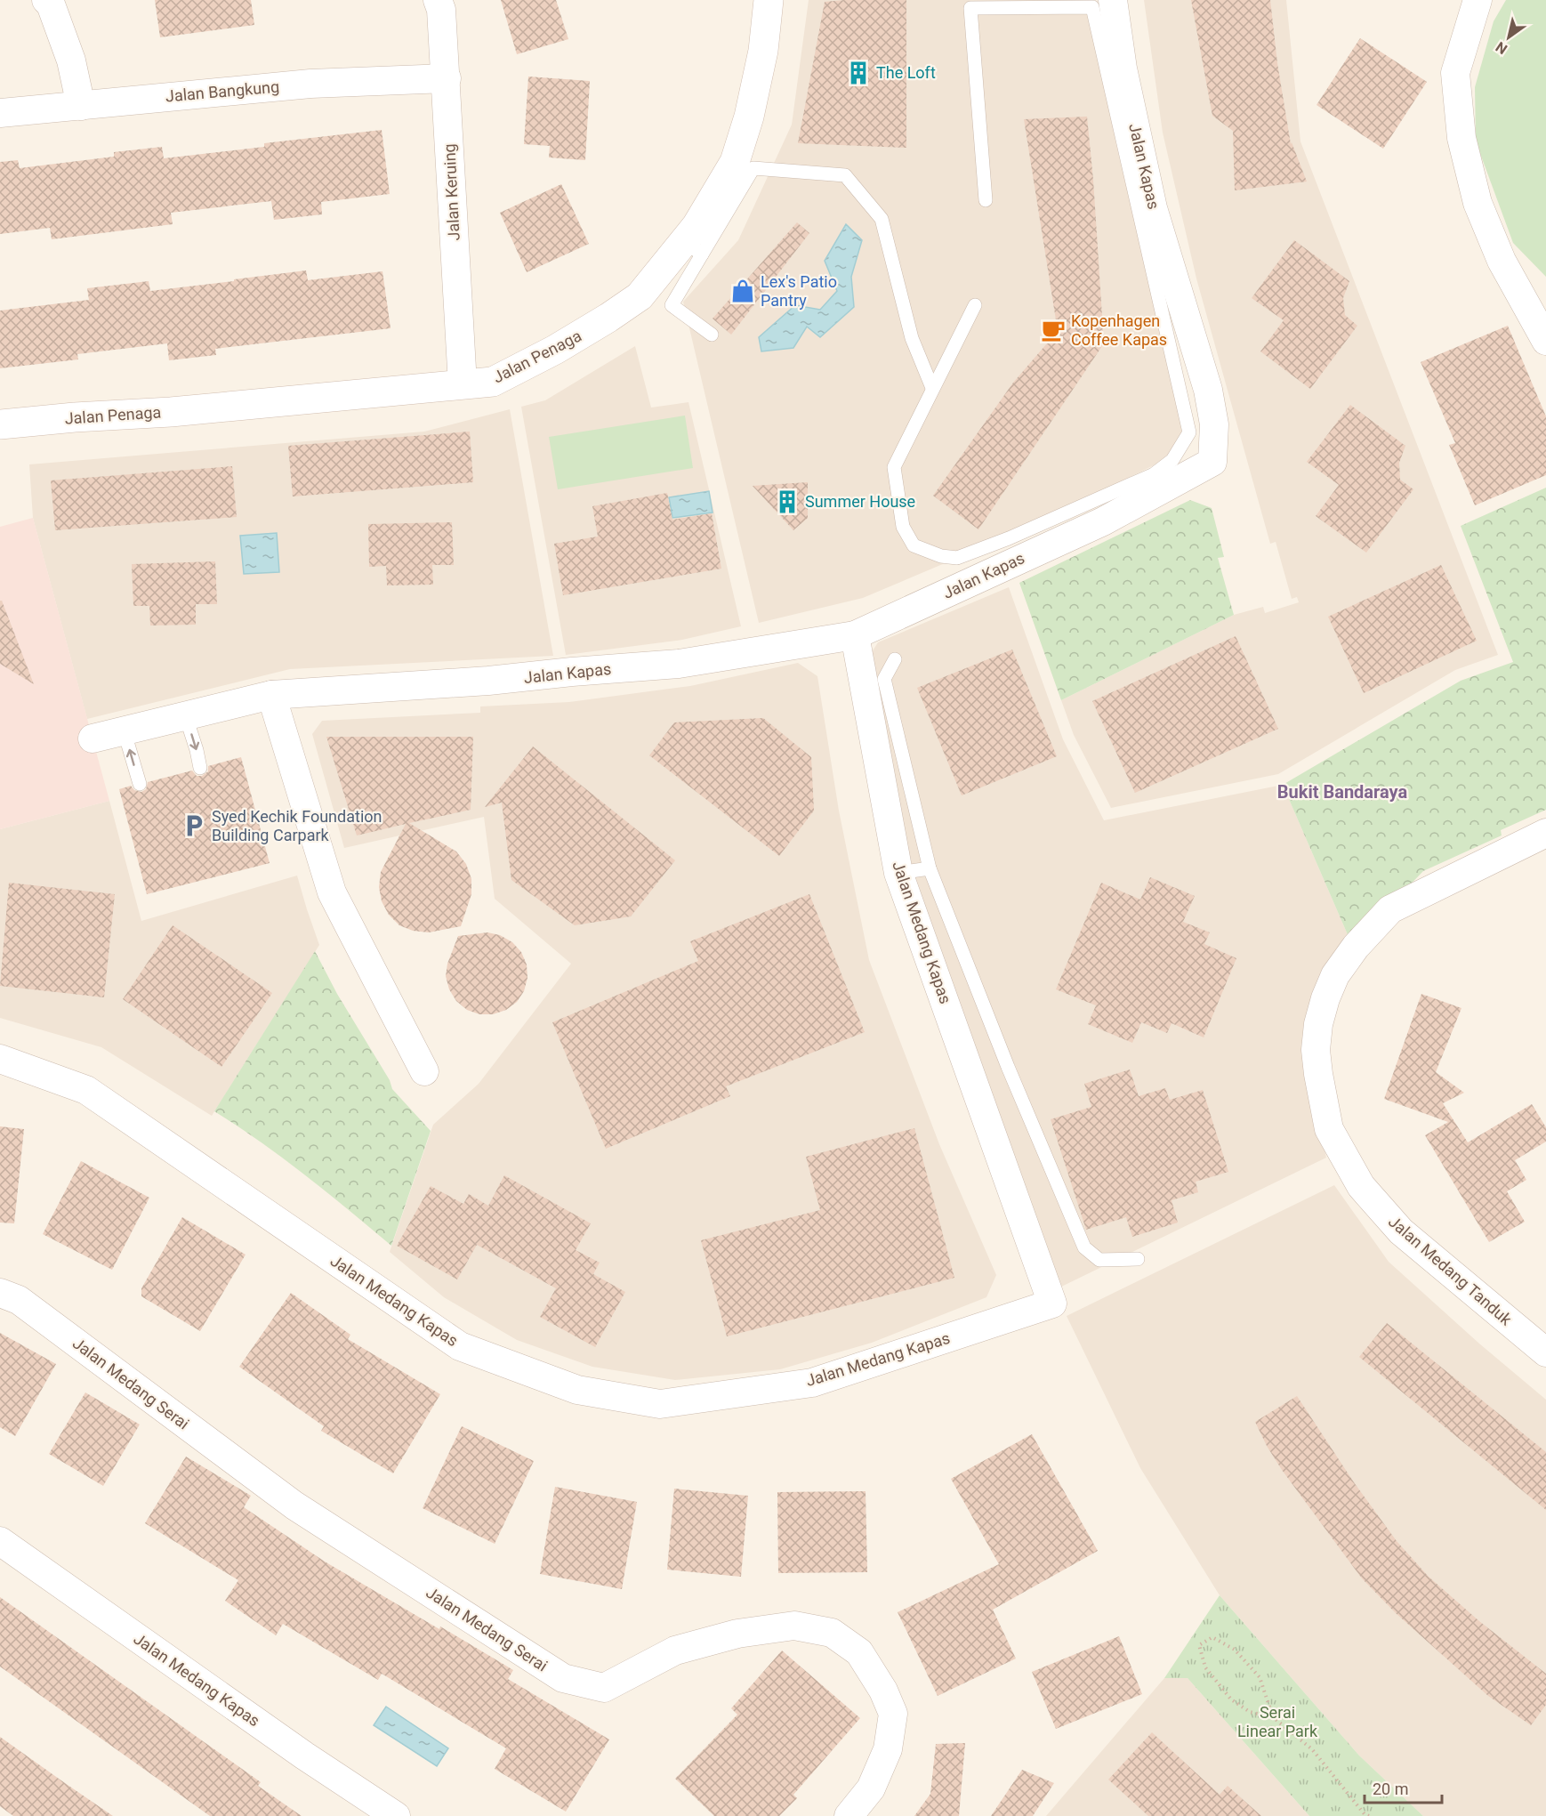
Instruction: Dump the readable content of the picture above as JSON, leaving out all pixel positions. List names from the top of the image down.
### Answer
{
  "streets": {
    "street": [
      "Jalan Bangkung",
      "Jalan Kapas",
      "Jalan Keruing",
      "Jalan Penaga",
      "Jalan Medang Kapas",
      "Jalan Medang Tanduk",
      "Jalan Medang Serai"
    ]
  },
  "crossings": [
    ["Jalan Bangkung", "Jalan Keruing"],
    ["Jalan Kapas", "Jalan Medang Kapas"],
    ["Jalan Keruing", "Jalan Penaga"]
  ],
  "districts": ["Bukit Bandaraya"],
  "parks": ["Serai Linear Park"],
  "places": {
    "building": ["The Loft", "Summer House"],
    "shop": ["Lex's Patio Pantry"],
    "cafe": ["Kopenhagen Coffee Kapas"],
    "parking": ["Syed Kechik Foundation Building Carpark"]
  },
  "scale_bar": "20 m",
  "north": "bottom left"
}
